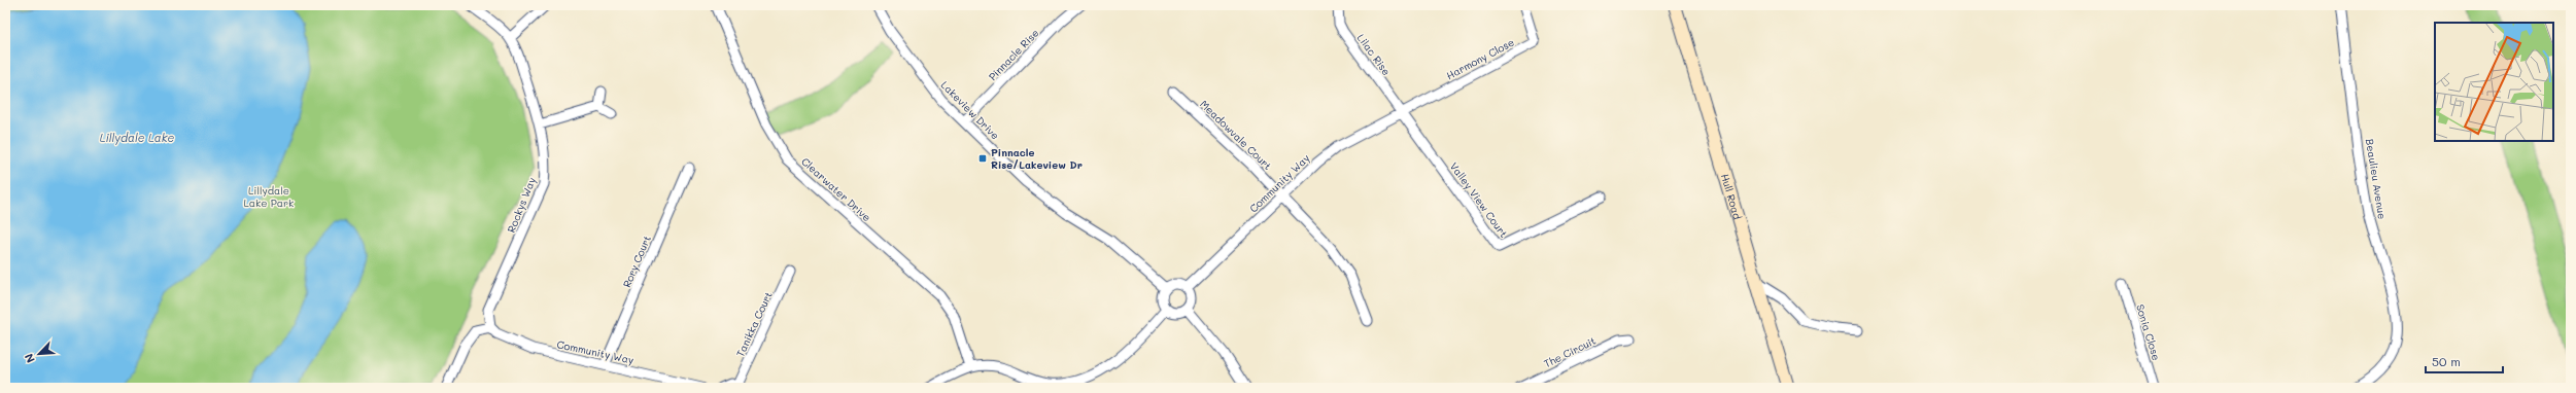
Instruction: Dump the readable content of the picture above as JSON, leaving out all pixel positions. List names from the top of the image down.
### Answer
{
  "streets": {
    "main road": ["Hull Road"],
    "street": [
      "Pinnacle Rise",
      "Lilac Rise",
      "Harmony Close",
      "Lakeview Drive",
      "Meadowvale Court",
      "Beaulieu Avenue",
      "Community Way",
      "Clearwater Drive",
      "Valley View Court",
      "Rockys Way",
      "Rory Court",
      "Tanikka Court",
      "Sonia Close",
      "The Circuit"
    ]
  },
  "crossings": [
    ["Pinnacle Rise", "Lakeview Drive"],
    ["Lilac Rise", "Harmony Close"],
    ["Lilac Rise", "Community Way"],
    ["Lilac Rise", "Valley View Court"],
    ["Harmony Close", "Community Way"],
    ["Harmony Close", "Valley View Court"],
    ["Lakeview Drive", "Community Way"],
    ["Meadowvale Court", "Community Way"],
    ["Community Way", "Valley View Court"],
    ["Community Way", "Rockys Way"],
    ["Community Way", "Rory Court"]
  ],
  "water": ["Lillydale Lake"],
  "parks": ["Lillydale Lake Park"],
  "places": {
    "transit": ["Pinnacle Rise/Lakeview Dr"]
  },
  "scale_bar": "50 m",
  "north": "bottom left"
}
